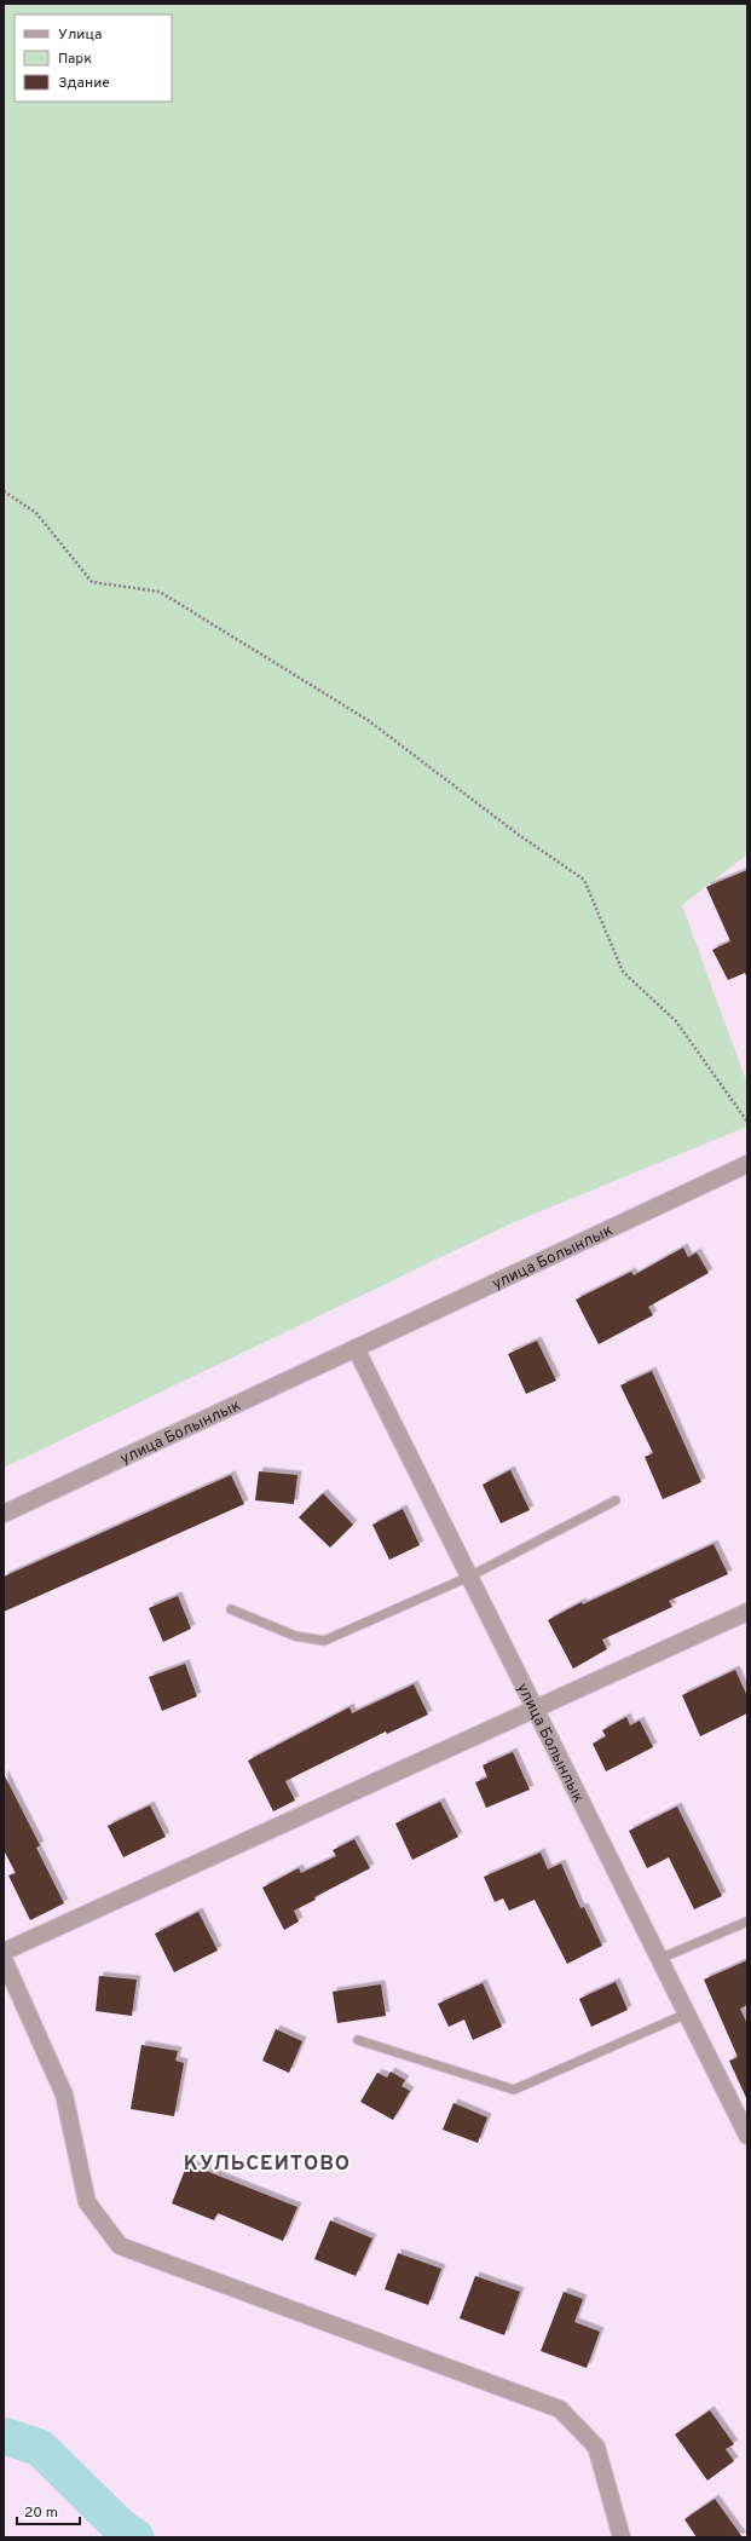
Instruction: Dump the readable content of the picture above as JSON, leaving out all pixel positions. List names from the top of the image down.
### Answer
{
  "streets": {
    "street": ["улица Болынлык"]
  },
  "districts": ["КУЛЬСЕИТОВО"],
  "legend": ["Улица", "Парк", "Здание"],
  "scale_bar": "20 m"
}
